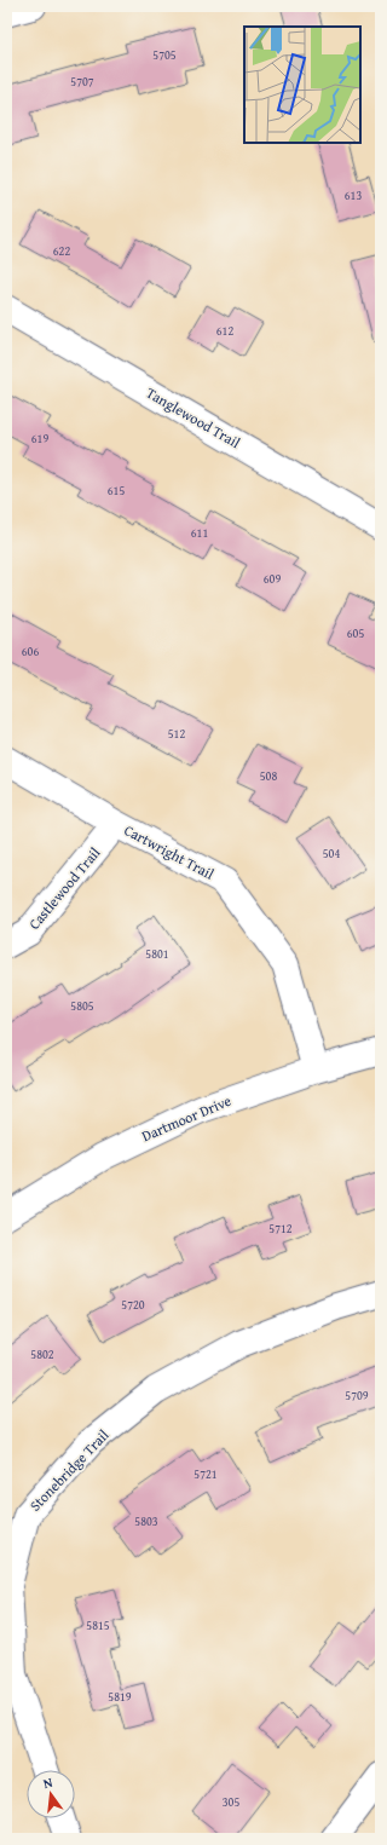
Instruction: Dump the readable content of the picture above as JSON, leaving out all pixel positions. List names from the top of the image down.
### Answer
{
  "streets": {
    "street": [
      "Tanglewood Trail",
      "Cartwright Trail",
      "Castlewood Trail",
      "Dartmoor Drive",
      "Stonebridge Trail"
    ]
  },
  "crossings": [
    ["Cartwright Trail", "Castlewood Trail"],
    ["Cartwright Trail", "Dartmoor Drive"]
  ],
  "house_numbers": [
    "5705",
    "5707",
    "613",
    "622",
    "612",
    "619",
    "615",
    "611",
    "609",
    "605",
    "606",
    "512",
    "508",
    "504",
    "5801",
    "5805",
    "5712",
    "5720",
    "5802",
    "5709",
    "5721",
    "5803",
    "5815",
    "5819",
    "305"
  ],
  "north": "top"
}
